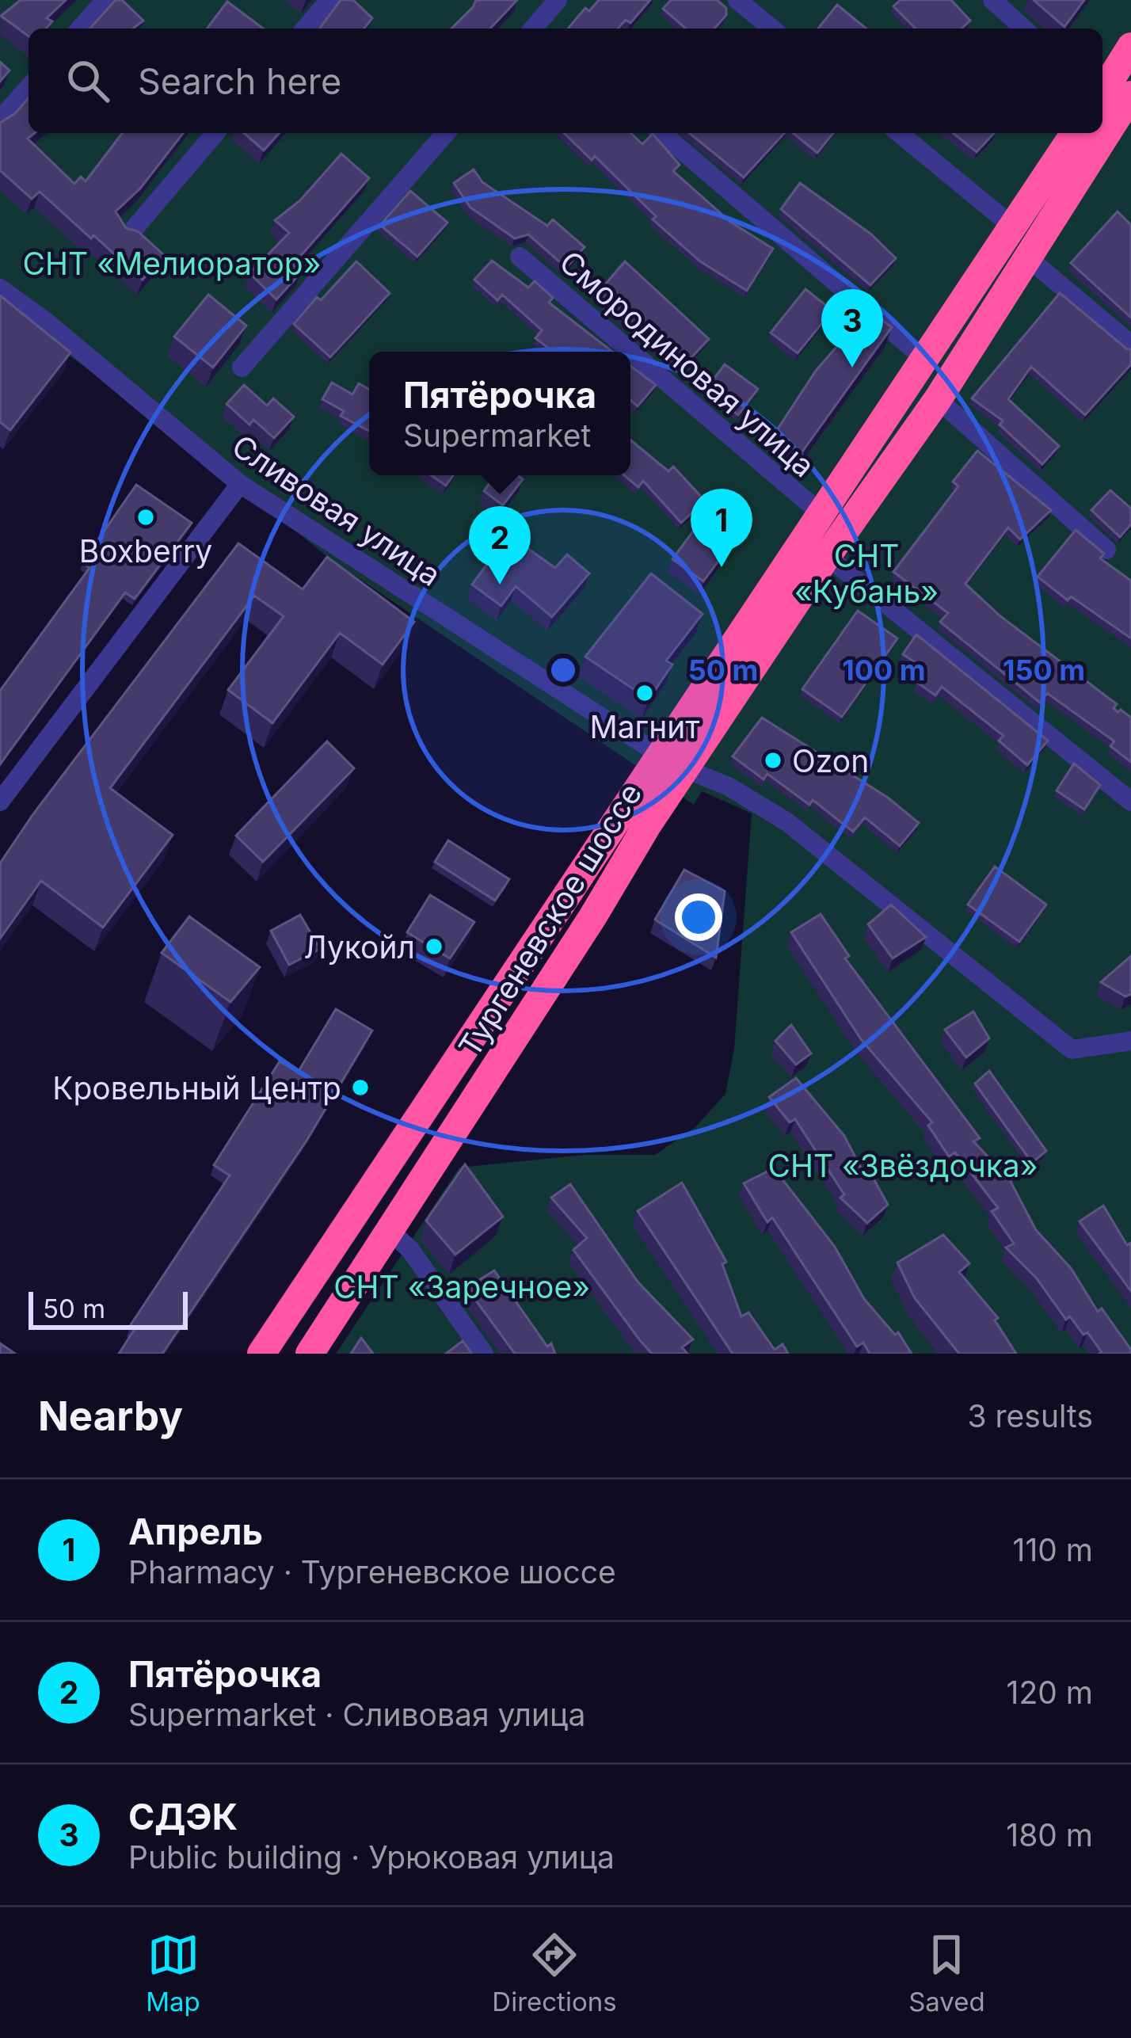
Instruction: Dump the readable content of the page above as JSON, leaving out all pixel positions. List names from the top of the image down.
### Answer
{
  "streets": {
    "highway": ["Тургеневское шоссе"],
    "street": ["Смородиновая улица", "Сливовая улица"]
  },
  "crossings": [
    ["Смородиновая улица", "Тургеневское шоссе"],
    ["Сливовая улица", "Тургеневское шоссе"]
  ],
  "parks": [
    "СНТ «Мелиоратор»",
    "СНТ «Кубань»",
    "СНТ «Звёздочка»",
    "СНТ «Заречное»"
  ],
  "places": [
    "Boxberry",
    "Магнит",
    "Ozon",
    "Лукойл",
    "Кровельный Центр"
  ],
  "scale_bar": "50 m",
  "page": {
    "search": "Search here",
    "pins": ["3", "1", "2"],
    "popup": ["Пятёрочка", "Supermarket"],
    "scale": "50 m",
    "heading": ["Nearby", "3 results"],
    "list": [
      {
        "mark": "1",
        "name": "Апрель",
        "note": "Pharmacy · Тургеневское шоссе",
        "value": "110 m"
      },
      {
        "mark": "2",
        "name": "Пятёрочка",
        "note": "Supermarket · Сливовая улица",
        "value": "120 m"
      },
      {
        "mark": "3",
        "name": "СДЭК",
        "note": "Public building · Урюковая улица",
        "value": "180 m"
      }
    ],
    "nav": ["Map", "Directions", "Saved"]
  },
  "rings": ["50 m", "100 m", "150 m"]
}
